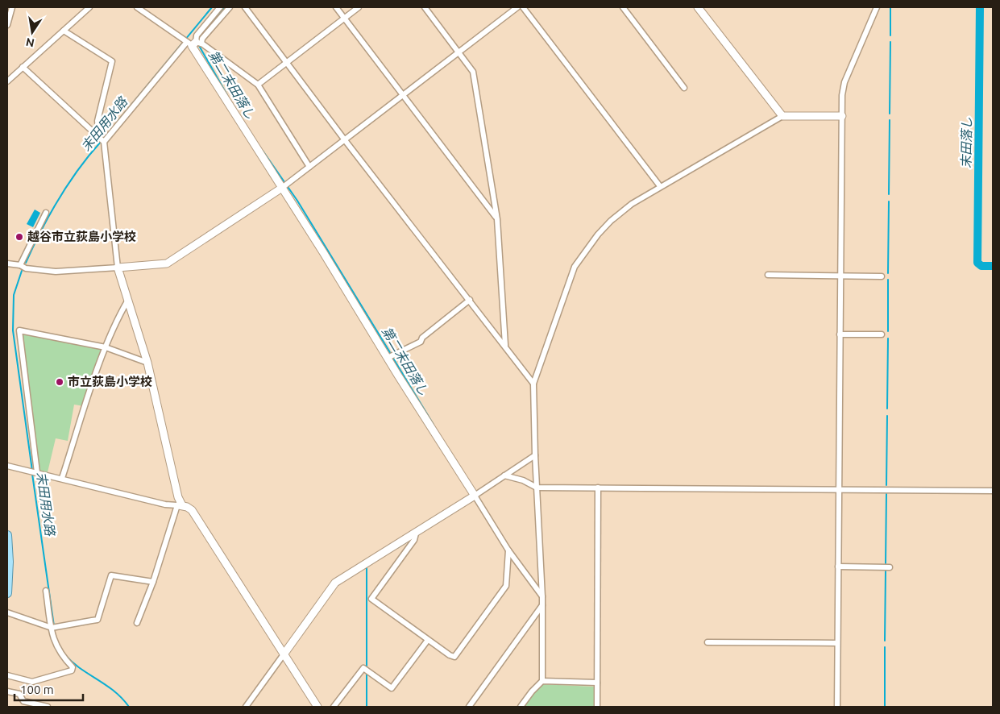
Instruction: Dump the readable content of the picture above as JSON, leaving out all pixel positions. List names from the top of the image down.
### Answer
{
  "water": ["第二末田落し", "末田用水路", "末田落し"],
  "places": ["越谷市立荻島小学校", "市立荻島小学校"],
  "scale_bar": "100 m",
  "north": "bottom"
}
